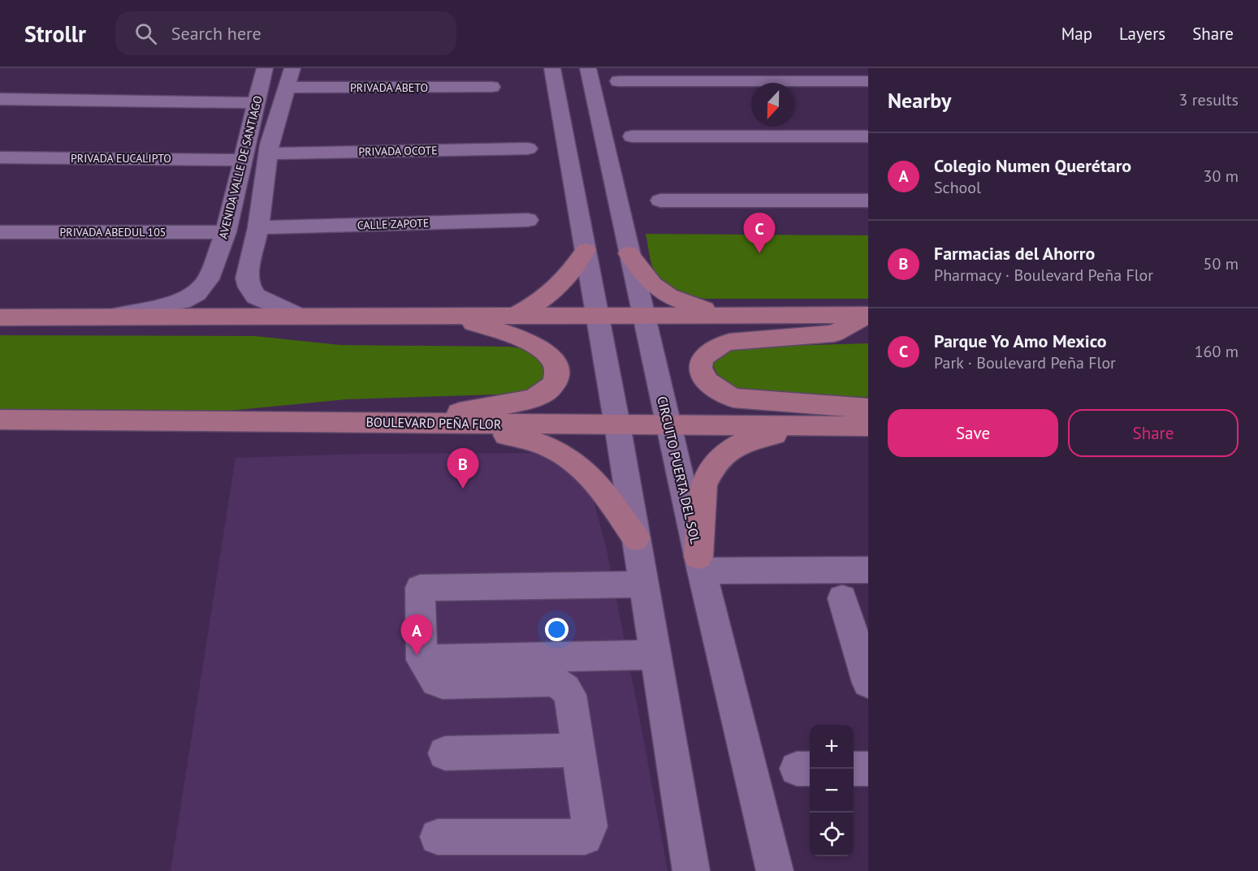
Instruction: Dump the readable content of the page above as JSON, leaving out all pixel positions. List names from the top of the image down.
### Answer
{
  "streets": {
    "main road": ["BOULEVARD PEÑA FLOR"],
    "street": [
      "PRIVADA ABETO",
      "PRIVADA OCOTE",
      "PRIVADA EUCALIPTO",
      "AVENIDA VALLE DE SANTIAGO",
      "CALLE ZAPOTE",
      "PRIVADA ABEDUL 105",
      "CIRCUITO PUERTA DEL SOL"
    ]
  },
  "crossings": [
    ["PRIVADA ABETO", "AVENIDA VALLE DE SANTIAGO"],
    ["PRIVADA OCOTE", "AVENIDA VALLE DE SANTIAGO"],
    ["PRIVADA EUCALIPTO", "AVENIDA VALLE DE SANTIAGO"],
    ["AVENIDA VALLE DE SANTIAGO", "CALLE ZAPOTE"],
    ["AVENIDA VALLE DE SANTIAGO", "PRIVADA ABEDUL 105"],
    ["BOULEVARD PEÑA FLOR", "CIRCUITO PUERTA DEL SOL"]
  ],
  "north": "bottom",
  "page": {
    "header": "Strollr",
    "search": "Search here",
    "nav": ["Map", "Layers", "Share"],
    "heading": ["Nearby", "3 results"],
    "list": [
      {
        "mark": "A",
        "name": "Colegio Numen Querétaro",
        "note": "School",
        "value": "30 m"
      },
      {
        "mark": "B",
        "name": "Farmacias del Ahorro",
        "note": "Pharmacy · Boulevard Peña Flor",
        "value": "50 m"
      },
      {
        "mark": "C",
        "name": "Parque Yo Amo Mexico",
        "note": "Park · Boulevard Peña Flor",
        "value": "160 m"
      }
    ],
    "pins": ["C", "B", "A"],
    "buttons": ["Save", "Share"],
    "map_buttons": ["+", "−"]
  }
}
